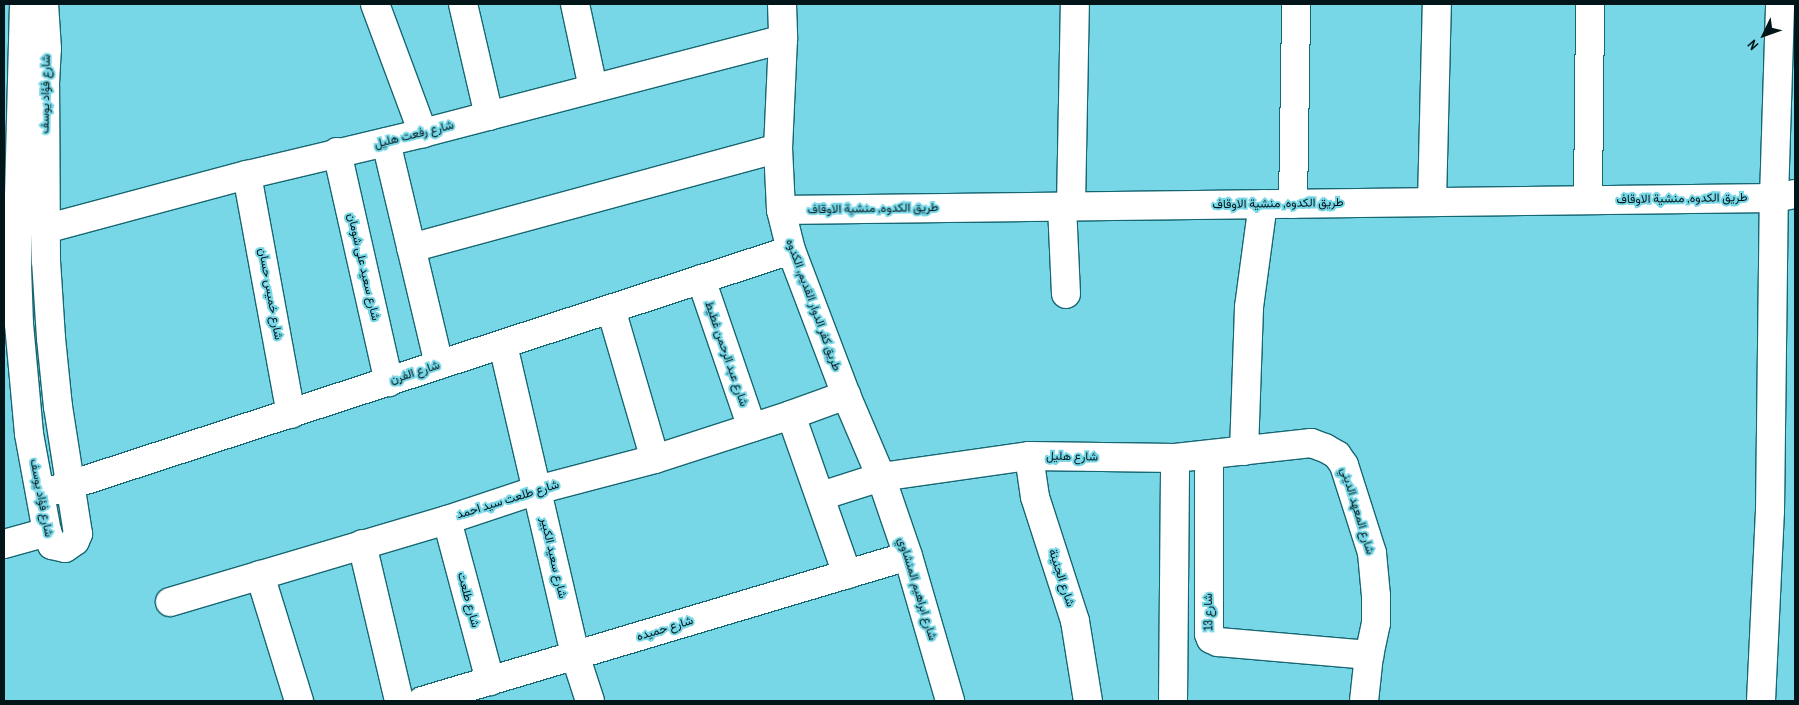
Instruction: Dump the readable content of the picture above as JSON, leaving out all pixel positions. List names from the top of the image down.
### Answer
{
  "streets": {
    "street": [
      "شارع فؤاد يوسف",
      "شارع رفعت هليل",
      "طريق الكدوه, منشية الاوقاف",
      "شارع سعيد على شومان",
      "شارع خميس حسان",
      "طريق كفر الدوار القديم, الكدوه",
      "شارع عبد الرحمن غطيط",
      "شارع الفرن",
      "شارع هليل",
      "شارع طلعت سيد احمد",
      "شارع المعهد الديني",
      "شارع سعيد الكبير",
      "شارع الجنينة",
      "شارع ابراهيم المنشاوي",
      "شارع طلعت",
      "شارع 13",
      "شارع حميده"
    ]
  },
  "crossings": [
    ["شارع فؤاد يوسف", "شارع رفعت هليل"],
    ["شارع فؤاد يوسف", "شارع الفرن"],
    ["شارع رفعت هليل", "شارع سعيد على شومان"],
    ["شارع رفعت هليل", "شارع خميس حسان"],
    ["شارع رفعت هليل", "طريق كفر الدوار القديم, الكدوه"],
    ["طريق الكدوه, منشية الاوقاف", "طريق كفر الدوار القديم, الكدوه"],
    ["شارع سعيد على شومان", "شارع الفرن"],
    ["شارع خميس حسان", "شارع الفرن"],
    ["طريق كفر الدوار القديم, الكدوه", "شارع الفرن"],
    ["طريق كفر الدوار القديم, الكدوه", "شارع هليل"],
    ["طريق كفر الدوار القديم, الكدوه", "شارع طلعت سيد احمد"],
    ["طريق كفر الدوار القديم, الكدوه", "شارع ابراهيم المنشاوي"],
    ["شارع عبد الرحمن غطيط", "شارع الفرن"],
    ["شارع عبد الرحمن غطيط", "شارع طلعت سيد احمد"],
    ["شارع الفرن", "شارع سعيد الكبير"],
    ["شارع هليل", "شارع المعهد الديني"],
    ["شارع هليل", "شارع الجنينة"],
    ["شارع هليل", "شارع ابراهيم المنشاوي"],
    ["شارع هليل", "شارع 13"],
    ["شارع طلعت سيد احمد", "شارع سعيد الكبير"],
    ["شارع طلعت سيد احمد", "شارع طلعت"],
    ["شارع المعهد الديني", "شارع 13"],
    ["شارع سعيد الكبير", "شارع حميده"],
    ["شارع ابراهيم المنشاوي", "شارع حميده"],
    ["شارع طلعت", "شارع حميده"]
  ],
  "north": "bottom left"
}
